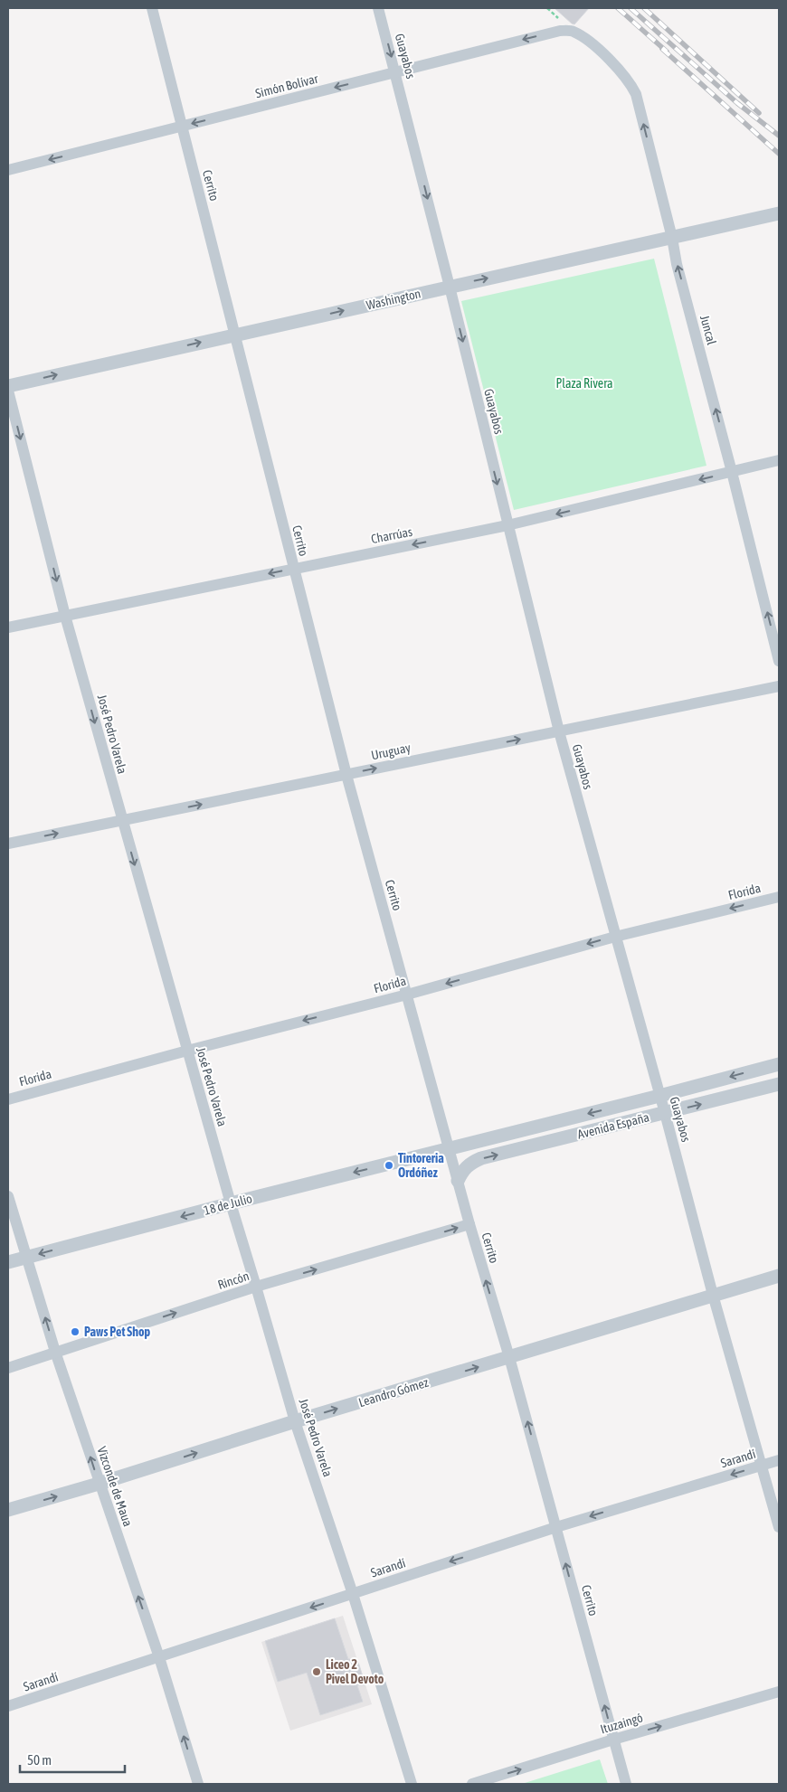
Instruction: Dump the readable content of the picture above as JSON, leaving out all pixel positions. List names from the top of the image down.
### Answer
{
  "streets": {
    "street": [
      "Guayabos",
      "Simón Bolívar",
      "Cerrito",
      "Washington",
      "Juncal",
      "Charrúas",
      "José Pedro Varela",
      "Uruguay",
      "Florida",
      "Avenida España",
      "18 de Julio",
      "Rincón",
      "Leandro Gómez",
      "Sarandí",
      "Vizconde de Maua",
      "Ituzaingó"
    ]
  },
  "crossings": [
    ["Guayabos", "Simón Bolívar"],
    ["Guayabos", "Washington"],
    ["Guayabos", "Charrúas"],
    ["Guayabos", "Uruguay"],
    ["Guayabos", "Florida"],
    ["Guayabos", "Avenida España"],
    ["Guayabos", "Leandro Gómez"],
    ["Guayabos", "Sarandí"],
    ["Simón Bolívar", "Cerrito"],
    ["Simón Bolívar", "Juncal"],
    ["Cerrito", "Washington"],
    ["Cerrito", "Charrúas"],
    ["Cerrito", "Uruguay"],
    ["Cerrito", "Florida"],
    ["Cerrito", "Avenida España"],
    ["Cerrito", "18 de Julio"],
    ["Cerrito", "Rincón"],
    ["Cerrito", "Leandro Gómez"],
    ["Cerrito", "Sarandí"],
    ["Cerrito", "Ituzaingó"],
    ["Washington", "Juncal"],
    ["Juncal", "Charrúas"],
    ["Charrúas", "José Pedro Varela"],
    ["José Pedro Varela", "Uruguay"],
    ["José Pedro Varela", "Florida"],
    ["José Pedro Varela", "18 de Julio"],
    ["José Pedro Varela", "Rincón"],
    ["José Pedro Varela", "Leandro Gómez"],
    ["José Pedro Varela", "Sarandí"],
    ["Avenida España", "18 de Julio"],
    ["18 de Julio", "Vizconde de Maua"],
    ["Rincón", "Vizconde de Maua"],
    ["Leandro Gómez", "Vizconde de Maua"],
    ["Sarandí", "Vizconde de Maua"]
  ],
  "one_way": [
    "Simón Bolívar",
    "Washington",
    "Juncal",
    "Charrúas",
    "José Pedro Varela",
    "Uruguay",
    "Florida",
    "18 de Julio",
    "Rincón",
    "Leandro Gómez",
    "Sarandí",
    "Vizconde de Maua",
    "Ituzaingó"
  ],
  "parks": ["Plaza Rivera"],
  "places": ["Tintoreria Ordóñez", "Paws Pet Shop", "Liceo 2 Pivel Devoto"],
  "scale_bar": "50 m"
}
